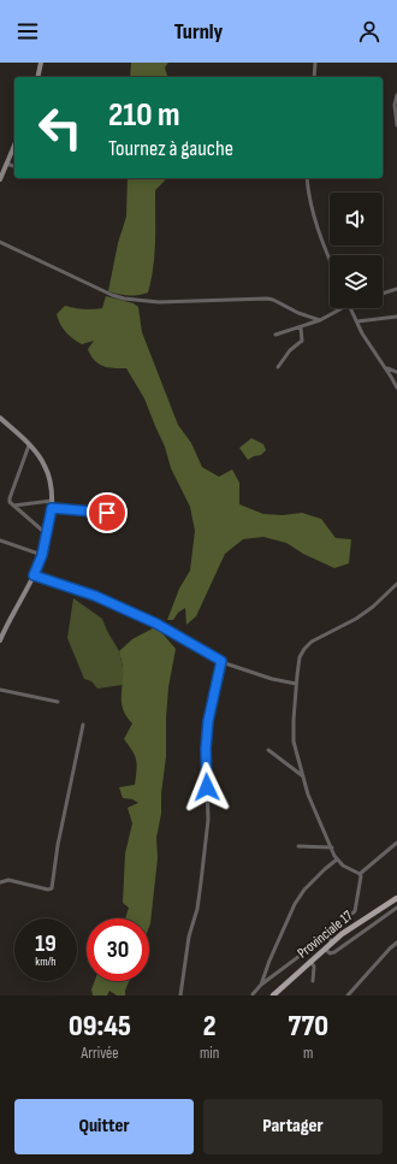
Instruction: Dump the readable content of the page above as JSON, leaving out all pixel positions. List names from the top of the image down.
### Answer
{
  "streets": {
    "main road": ["Provinciale 17"]
  },
  "page": {
    "header": "Turnly",
    "turn": ["210 m", "Tournez à gauche"],
    "speed": "19 km/h",
    "limit": "30",
    "eta": [
      "09:45",
      "Arrivée",
      "2",
      "min",
      "770",
      "m"
    ],
    "buttons": ["Quitter", "Partager"]
  }
}
